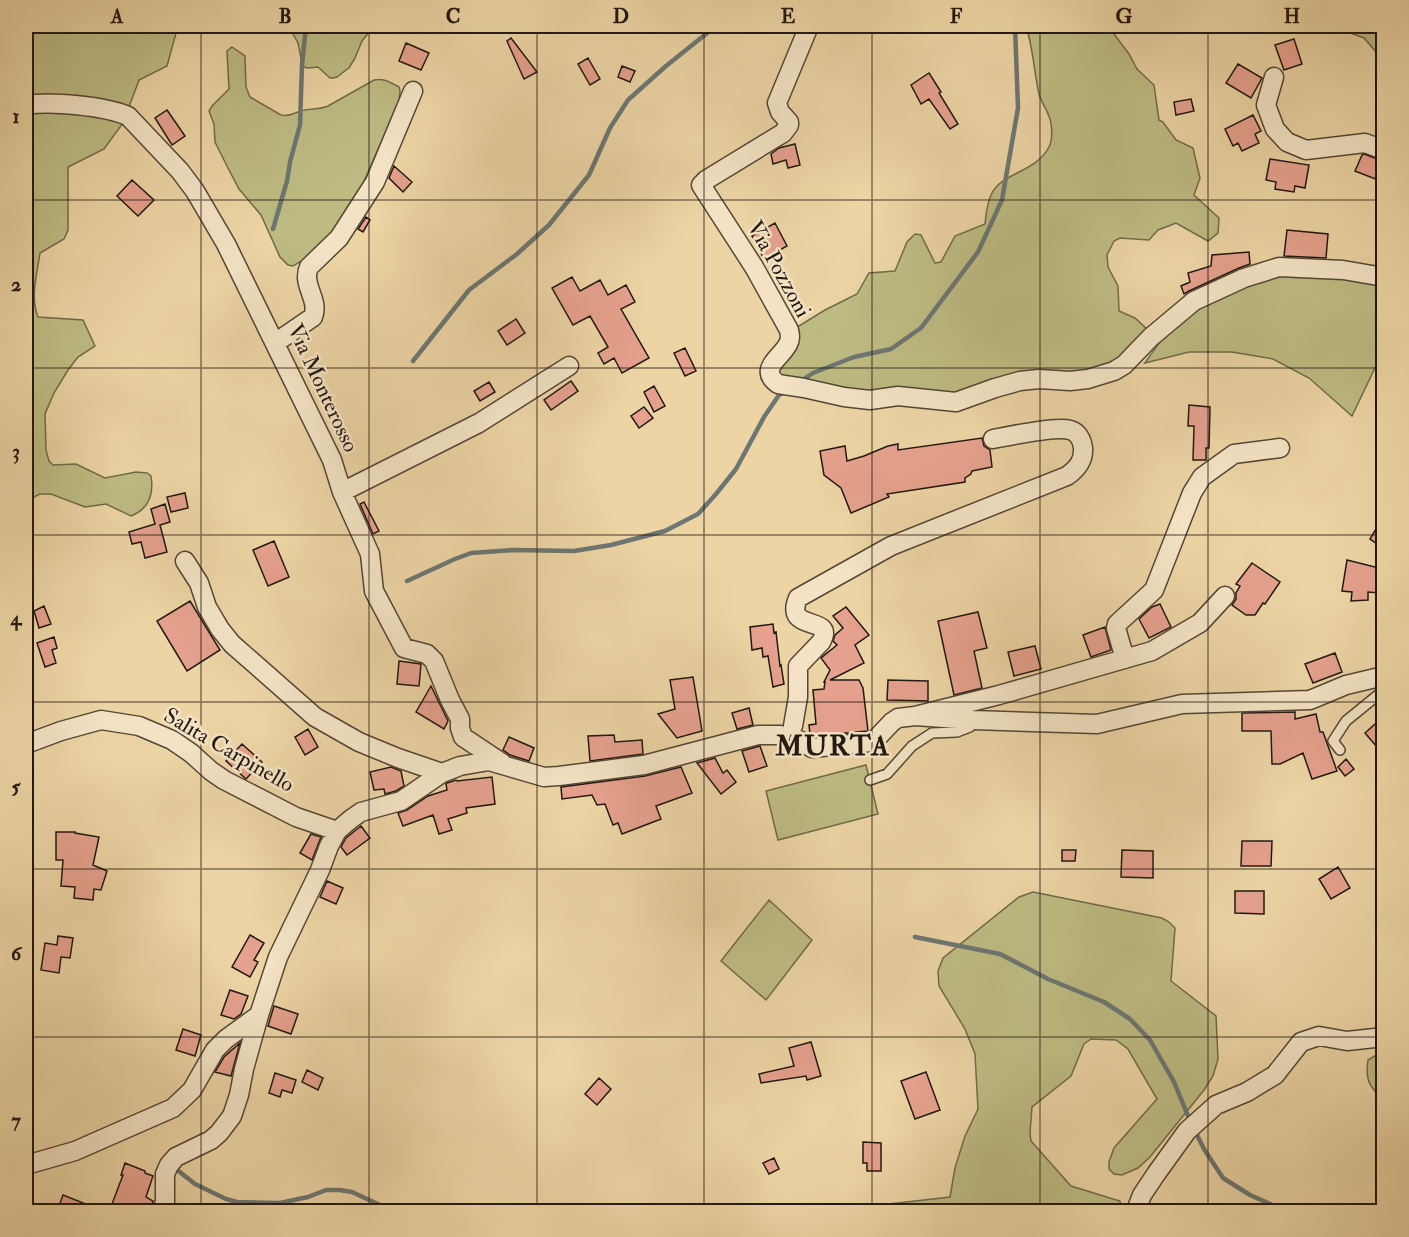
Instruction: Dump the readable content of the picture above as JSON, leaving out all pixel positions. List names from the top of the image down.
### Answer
{
  "streets": {
    "street": ["Via Pozzoni", "Via Monterosso", "Salita Carpinello"]
  },
  "districts": ["MURTA"],
  "grid": {
    "columns": [
      "A",
      "B",
      "C",
      "D",
      "E",
      "F",
      "G",
      "H"
    ],
    "rows": [
      "1",
      "2",
      "3",
      "4",
      "5",
      "6",
      "7"
    ]
  }
}
